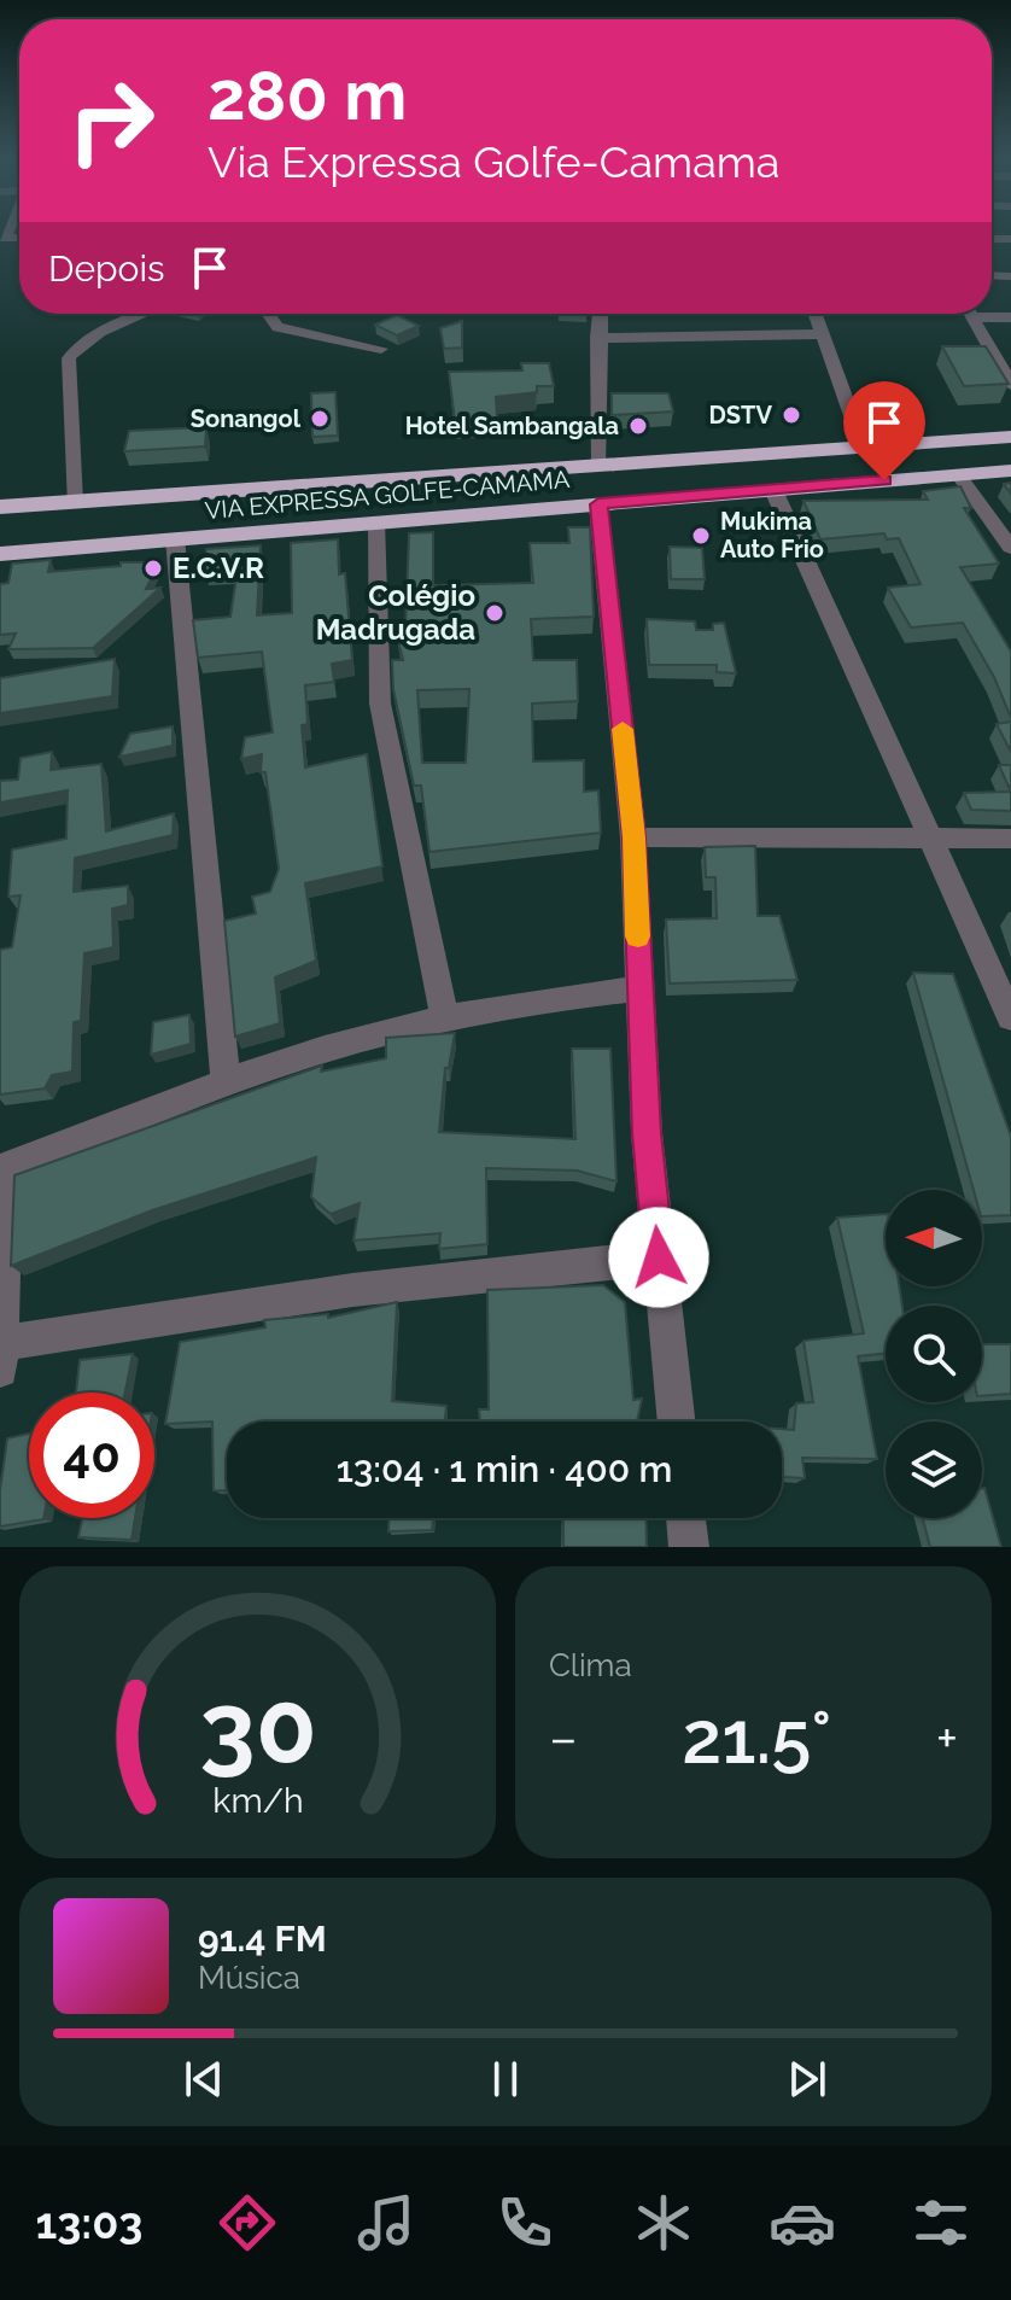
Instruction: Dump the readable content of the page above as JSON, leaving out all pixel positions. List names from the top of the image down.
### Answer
{
  "streets": {
    "highway": ["VIA EXPRESSA GOLFE-CAMAMA"]
  },
  "places": [
    "DSTV",
    "Sonangol",
    "Hotel Sambangala",
    "Mukima Auto Frio",
    "E.C.V.R",
    "Colégio Madrugada"
  ],
  "north": "left",
  "page": {
    "turn": ["280 m", "Via Expressa Golfe-Camama"],
    "then": "Depois",
    "limit": "40",
    "trip": "13:04 · 1 min · 400 m",
    "tile": "Clima",
    "heat": ["−", "21.5°", "+"],
    "song": ["91.4 FM", "Música"],
    "tabs": "13:03",
    "gauge": ["30", "km/h"]
  }
}
